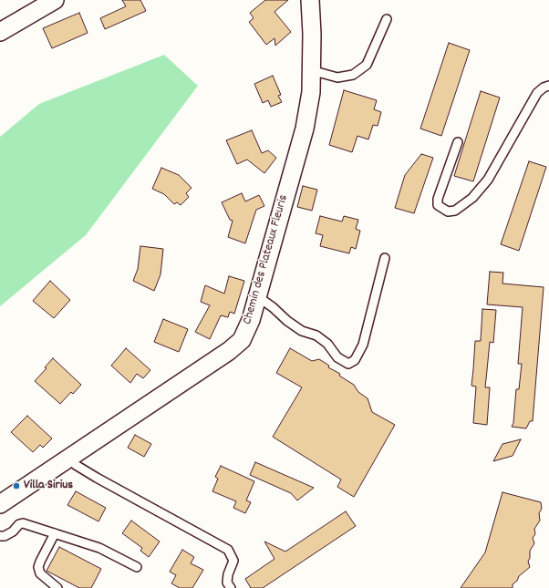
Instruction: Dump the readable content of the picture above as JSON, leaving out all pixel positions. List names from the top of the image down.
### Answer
{
  "streets": {
    "street": ["Chemin des Plateaux Fleuris"]
  },
  "places": ["Villa Sirius"]
}
